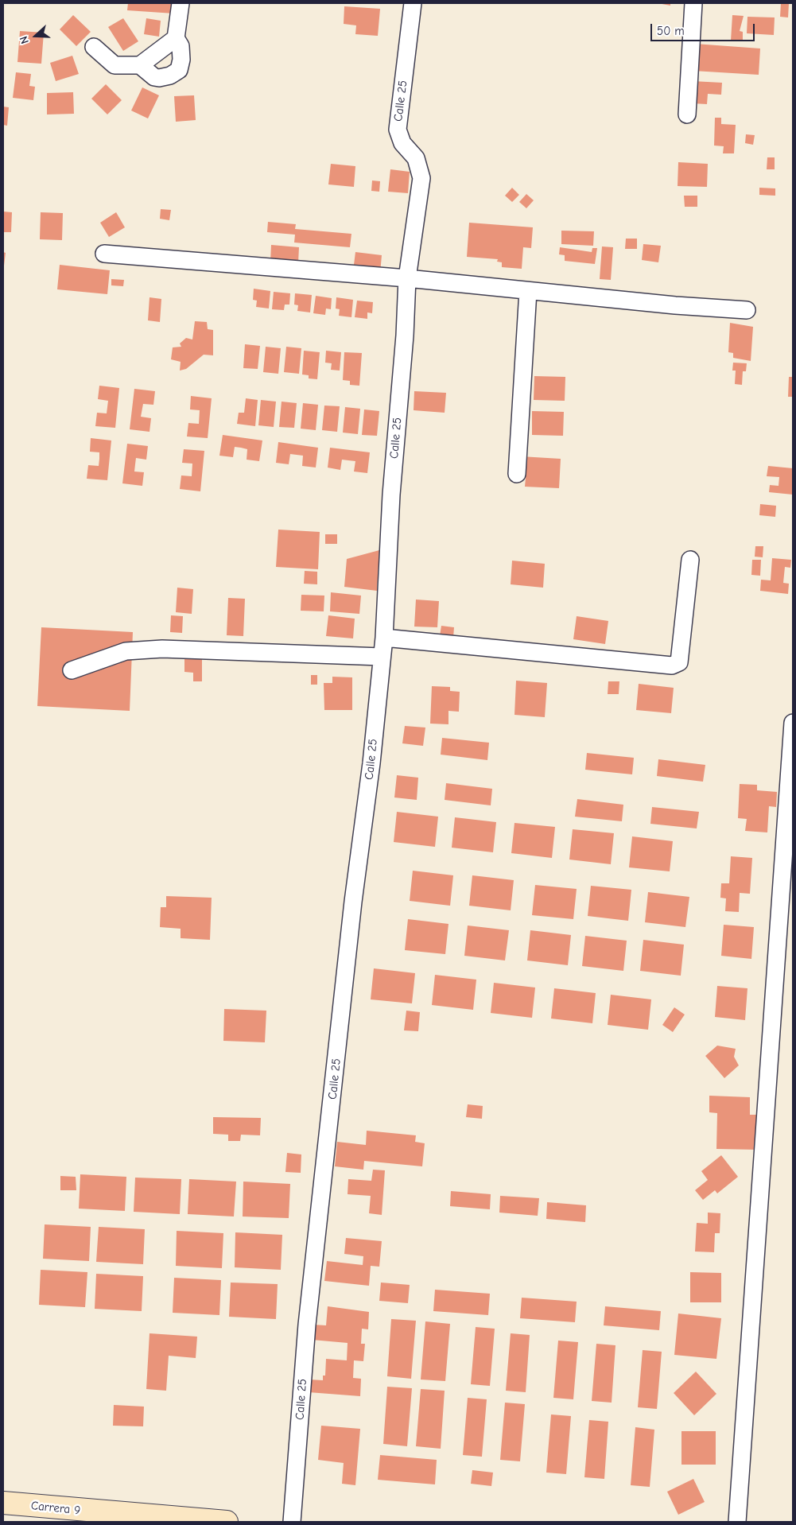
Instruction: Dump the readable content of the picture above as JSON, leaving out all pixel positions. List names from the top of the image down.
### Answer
{
  "streets": {
    "main road": ["Carrera 9"],
    "street": ["Calle 25"]
  },
  "scale_bar": "50 m",
  "north": "left"
}
